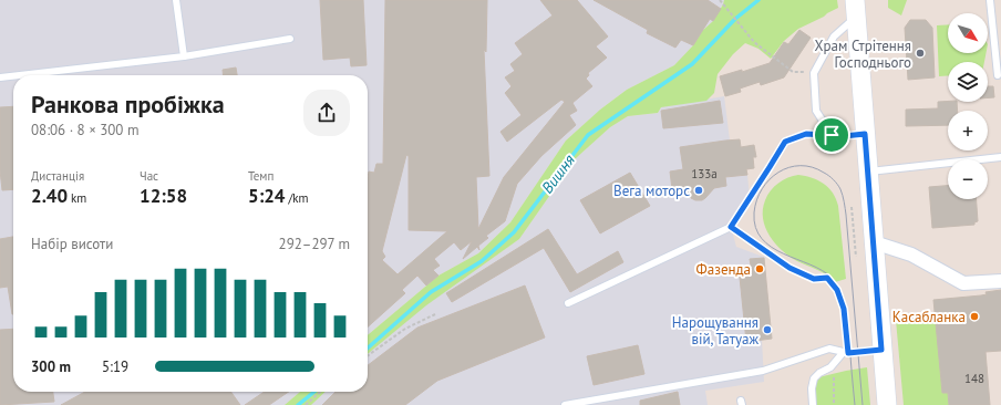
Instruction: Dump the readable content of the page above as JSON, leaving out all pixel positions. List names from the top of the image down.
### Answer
{
  "water": ["Вишня"],
  "places": [
    "Храм Стрітення Господнього",
    "Вега моторс",
    "Фазенда",
    "Касабланка",
    "Нарощування вій, Татуаж"
  ],
  "house_numbers": ["133а", "148"],
  "north": "bottom right",
  "page": {
    "map_buttons": ["+", "−"],
    "heading": ["Ранкова пробіжка", "08:06 · 8 × 300 m"],
    "stats": [
      ["Дистанція", "2.40 km"],
      ["Час", "12:58"],
      ["Темп", "5:24 /km"]
    ],
    "chart": ["Набір висоти", "292–297 m"],
    "list": [
      {
        "name": "300 m",
        "note": "5:19"
      }
    ]
  }
}
